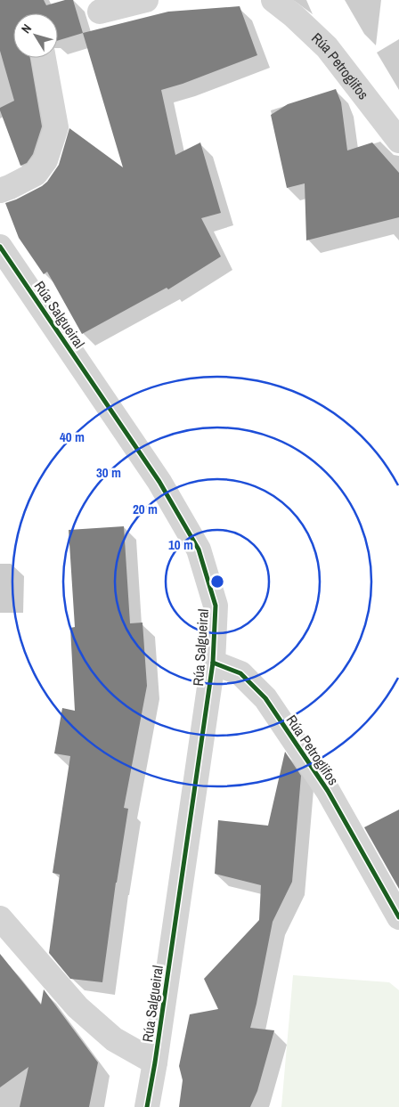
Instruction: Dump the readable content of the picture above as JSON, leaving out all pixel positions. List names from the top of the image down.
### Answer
{
  "streets": {
    "street": ["Rúa Petroglifos", "Rúa Salgueiral"]
  },
  "crossings": [
    ["Rúa Petroglifos", "Rúa Salgueiral"]
  ],
  "north": "top left",
  "rings": [
    "40 m",
    "30 m",
    "20 m",
    "10 m"
  ]
}
